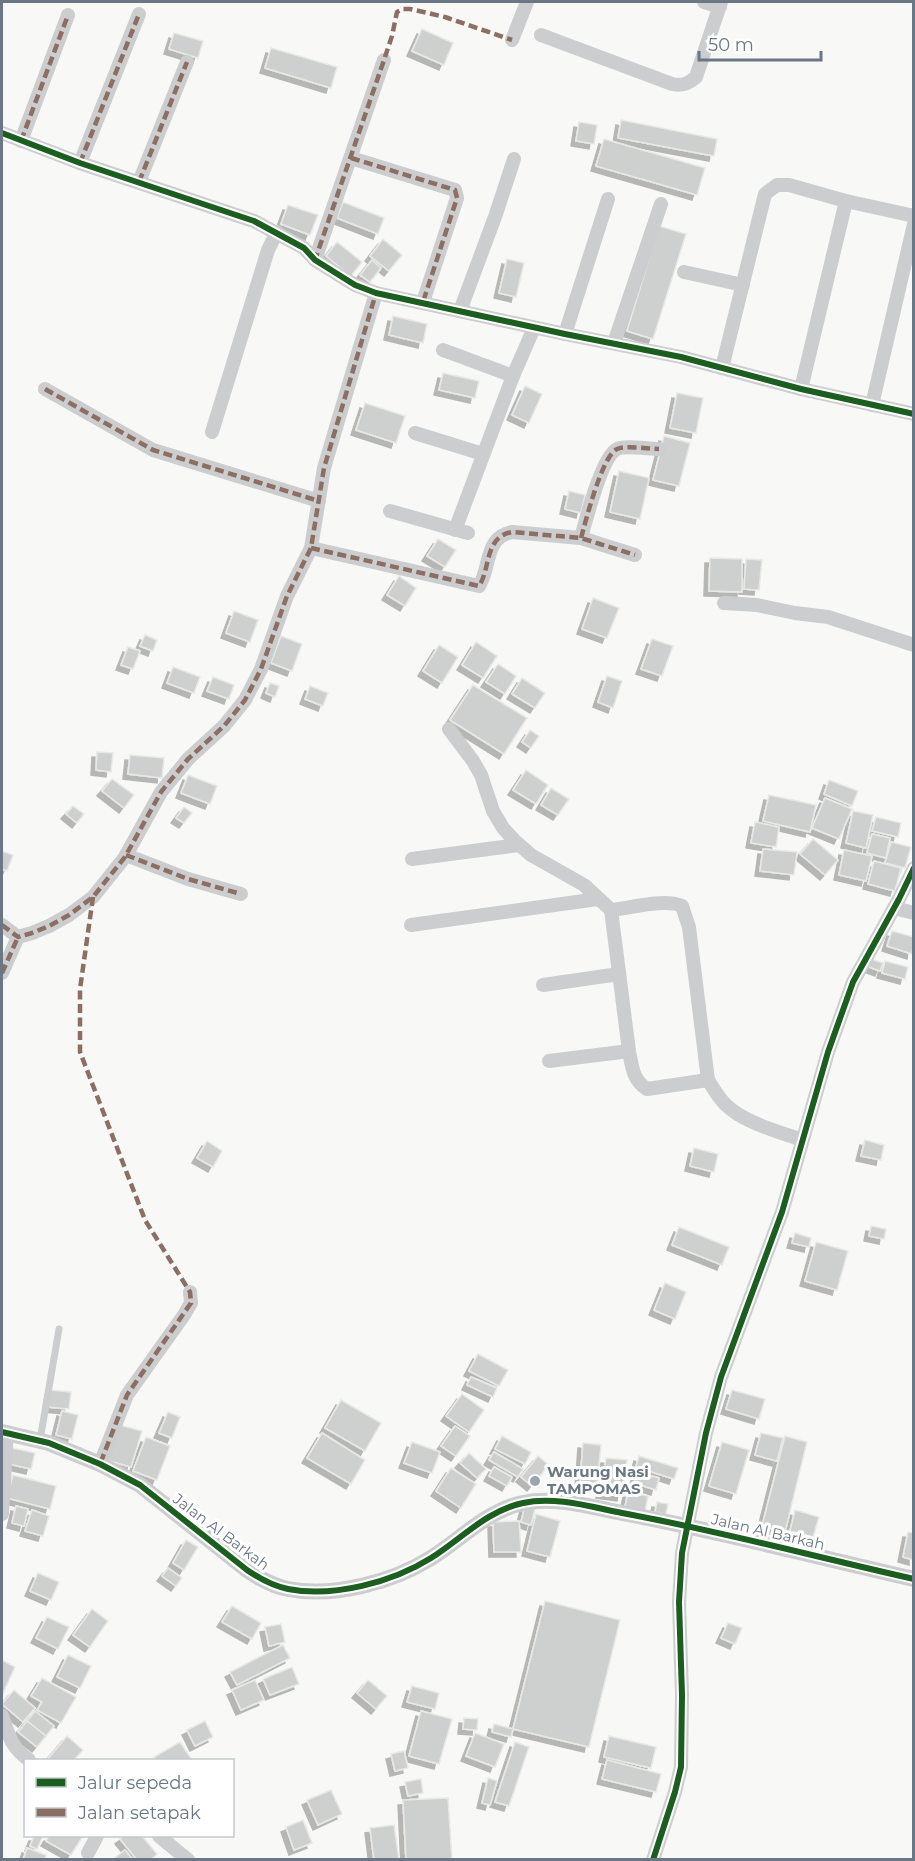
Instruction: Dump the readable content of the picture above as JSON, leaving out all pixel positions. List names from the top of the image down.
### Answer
{
  "streets": {
    "street": ["Jalan Al Barkah"]
  },
  "places": ["Warung Nasi TAMPOMAS"],
  "legend": ["Jalur sepeda", "Jalan setapak"],
  "scale_bar": "50 m"
}
